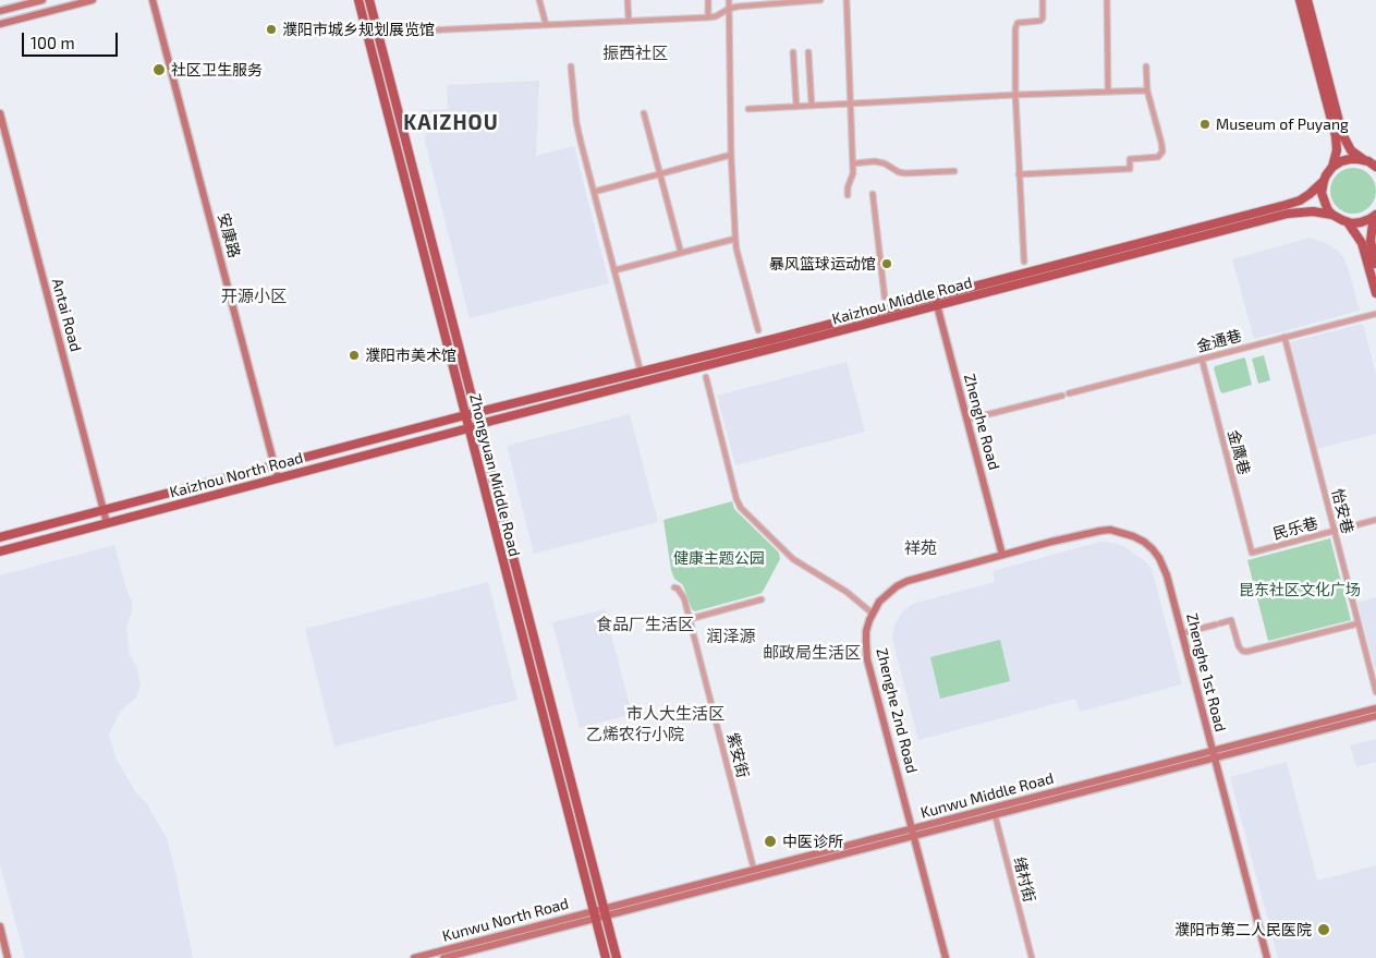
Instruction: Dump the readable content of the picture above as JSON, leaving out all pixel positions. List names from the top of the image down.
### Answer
{
  "streets": {
    "main road": ["Kaizhou Middle Road", "Kaizhou North Road", "Zhongyuan Middle Road"],
    "street": [
      "安康路",
      "Antai Road",
      "金通巷",
      "Zhenghe Road",
      "金鹰巷",
      "怡安巷",
      "民乐巷",
      "Zhenghe 1st Road",
      "Zhenghe 2nd Road",
      "紫安街",
      "Kunwu Middle Road",
      "绪村街",
      "Kunwu North Road"
    ]
  },
  "crossings": [
    ["安康路", "Kaizhou North Road"],
    ["Kaizhou Middle Road", "Zhenghe Road"],
    ["Kaizhou Middle Road", "Kaizhou North Road"],
    ["Kaizhou Middle Road", "Zhongyuan Middle Road"],
    ["Antai Road", "Kaizhou North Road"],
    ["金通巷", "金鹰巷"],
    ["金通巷", "怡安巷"],
    ["Zhenghe Road", "Zhenghe 1st Road"],
    ["Zhenghe Road", "Zhenghe 2nd Road"],
    ["金鹰巷", "民乐巷"],
    ["Kaizhou North Road", "Zhongyuan Middle Road"],
    ["Zhongyuan Middle Road", "Kunwu Middle Road"],
    ["Zhongyuan Middle Road", "Kunwu North Road"],
    ["怡安巷", "民乐巷"],
    ["Zhenghe 1st Road", "Zhenghe 2nd Road"],
    ["Zhenghe 1st Road", "Kunwu Middle Road"],
    ["Zhenghe 2nd Road", "Kunwu Middle Road"],
    ["紫安街", "Kunwu Middle Road"],
    ["Kunwu Middle Road", "绪村街"],
    ["Kunwu Middle Road", "Kunwu North Road"]
  ],
  "districts": [
    "振西社区",
    "KAIZHOU",
    "开源小区",
    "祥苑",
    "食品厂生活区",
    "润泽源",
    "邮政局生活区",
    "市人大生活区",
    "乙烯农行小院"
  ],
  "parks": ["健康主题公园", "昆东社区文化广场"],
  "places": [
    "濮阳市城乡规划展览馆",
    "社区卫生服务",
    "Museum of Puyang",
    "暴风篮球运动馆",
    "濮阳市美术馆",
    "中医诊所",
    "濮阳市第二人民医院"
  ],
  "scale_bar": "100 m"
}
